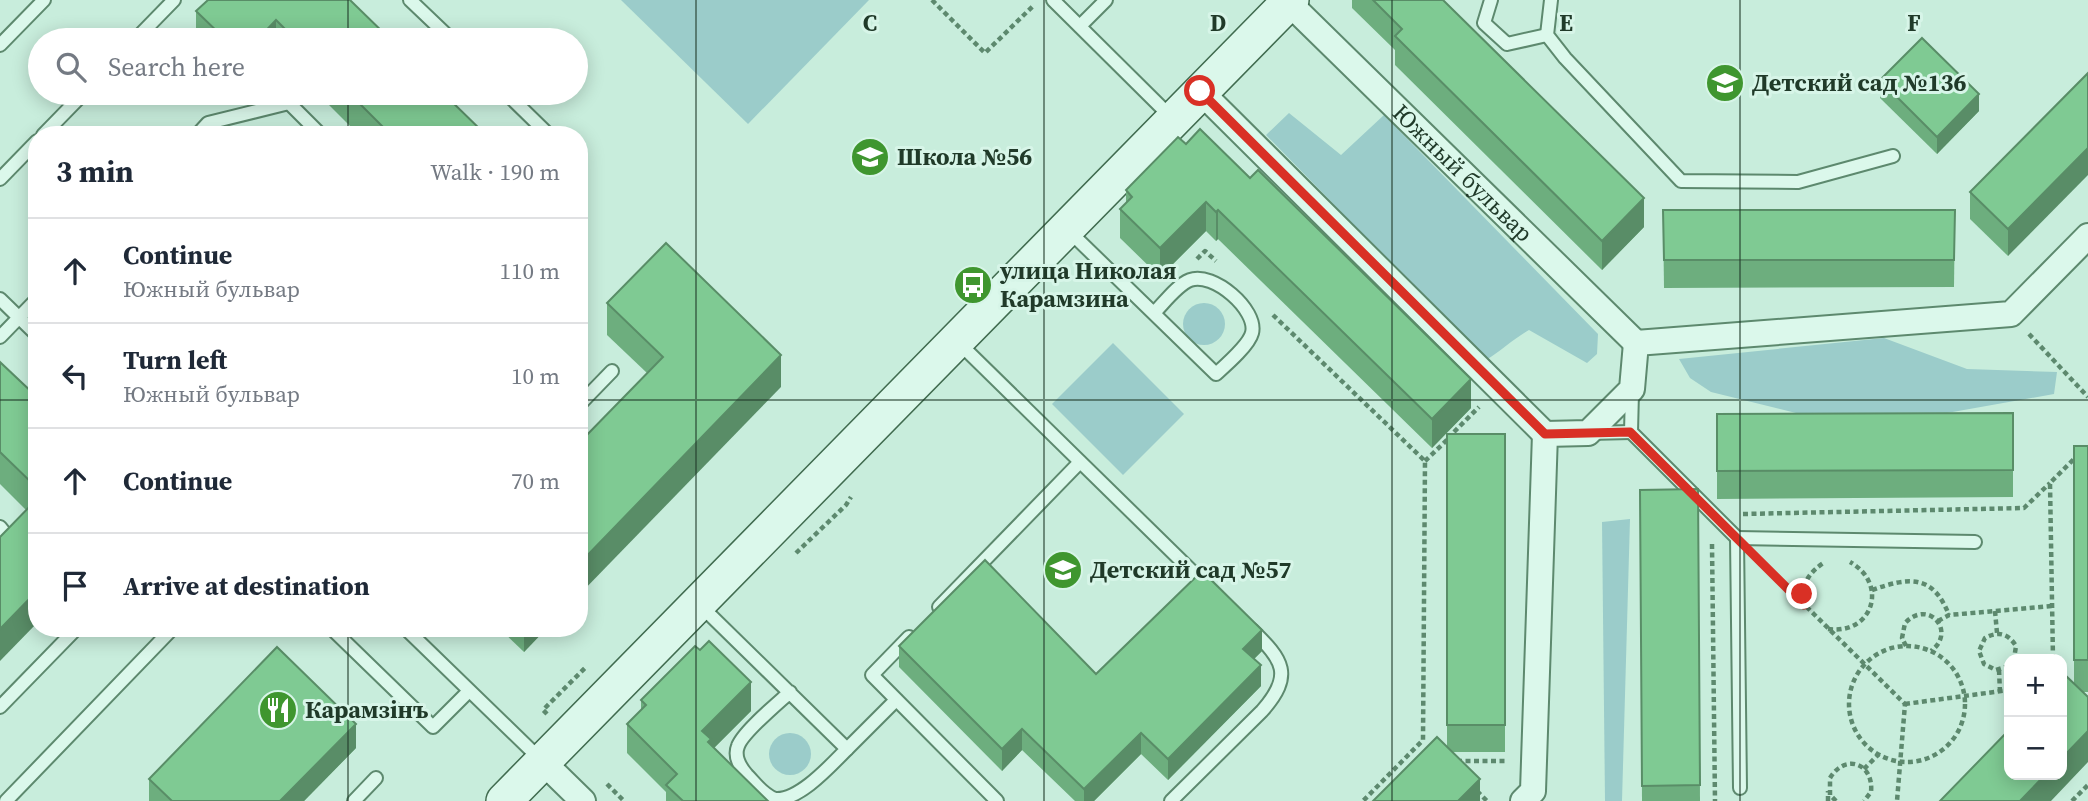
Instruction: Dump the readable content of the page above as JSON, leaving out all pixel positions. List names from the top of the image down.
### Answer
{
  "streets": {
    "street": ["Южный бульвар"]
  },
  "places": {
    "school or university": ["Детский сад №136", "Школа №56", "Детский сад №57"],
    "bus stop": ["улица Николая Карамзина"],
    "restaurant": ["Карамзiнъ"]
  },
  "page": {
    "search": "Search here",
    "heading": ["3 min", "Walk · 190 m"],
    "list": [
      ["Continue", "Южный бульвар", "110 m"],
      ["Turn left", "Южный бульвар", "10 m"],
      ["Continue", "70 m"],
      "Arrive at destination"
    ],
    "map_buttons": ["+", "−"]
  },
  "grid": {
    "columns": [
      "C",
      "D",
      "E",
      "F"
    ]
  }
}
